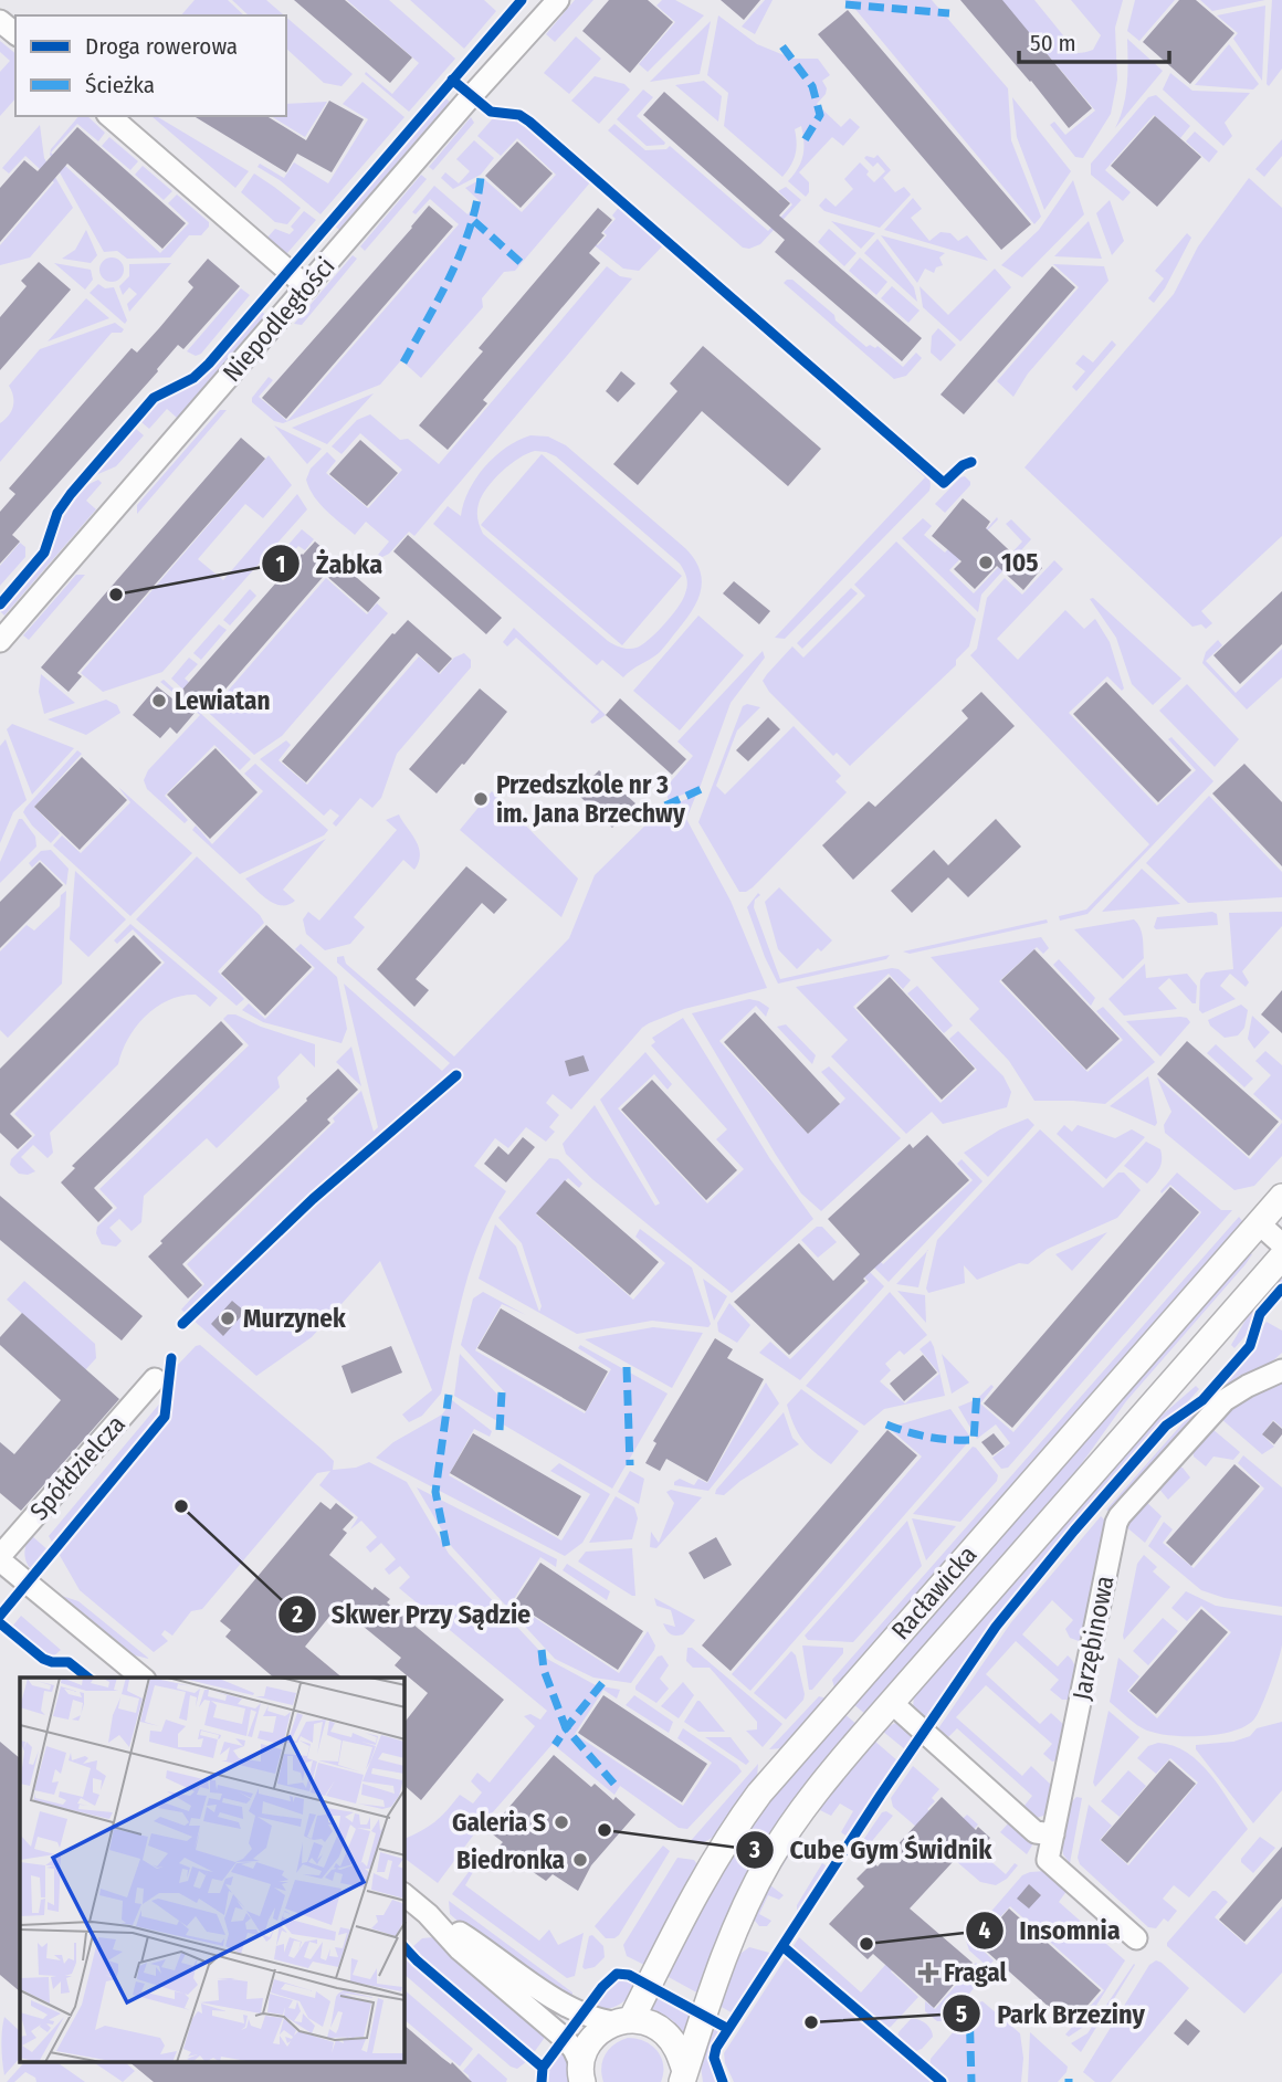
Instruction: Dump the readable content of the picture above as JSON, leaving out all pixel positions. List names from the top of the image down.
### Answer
{
  "streets": {
    "street": [
      "Niepodległości",
      "Spółdzielcza",
      "Racławicka",
      "Jarzębinowa"
    ]
  },
  "places": {
    "other": [
      "105",
      "Żabka",
      "Lewiatan",
      "Przedszkole nr 3 im. Jana Brzechwy",
      "Murzynek",
      "Skwer Przy Sądzie",
      "Galeria S",
      "Cube Gym Świdnik",
      "Biedronka",
      "Insomnia",
      "Park Brzeziny"
    ],
    "health": ["Fragal"]
  },
  "legend": ["Droga rowerowa", "Ścieżka"],
  "scale_bar": "50 m"
}
